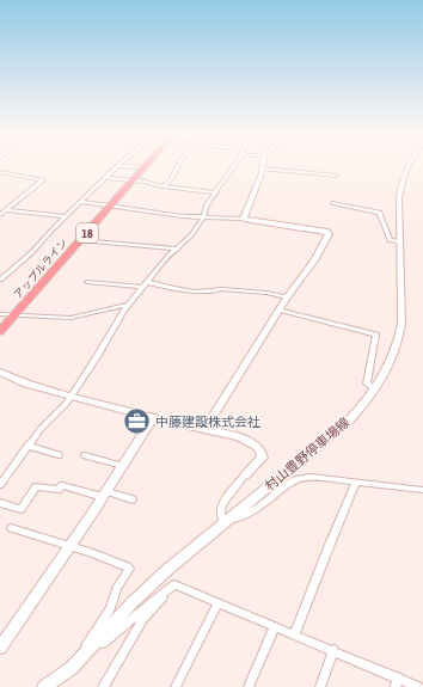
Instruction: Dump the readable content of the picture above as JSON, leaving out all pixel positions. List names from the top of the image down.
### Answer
{
  "streets": {
    "highway": ["18", "アップルライン"],
    "street": ["村山豊野停車場線"]
  },
  "places": {
    "office": ["中藤建設株式会社"]
  }
}
